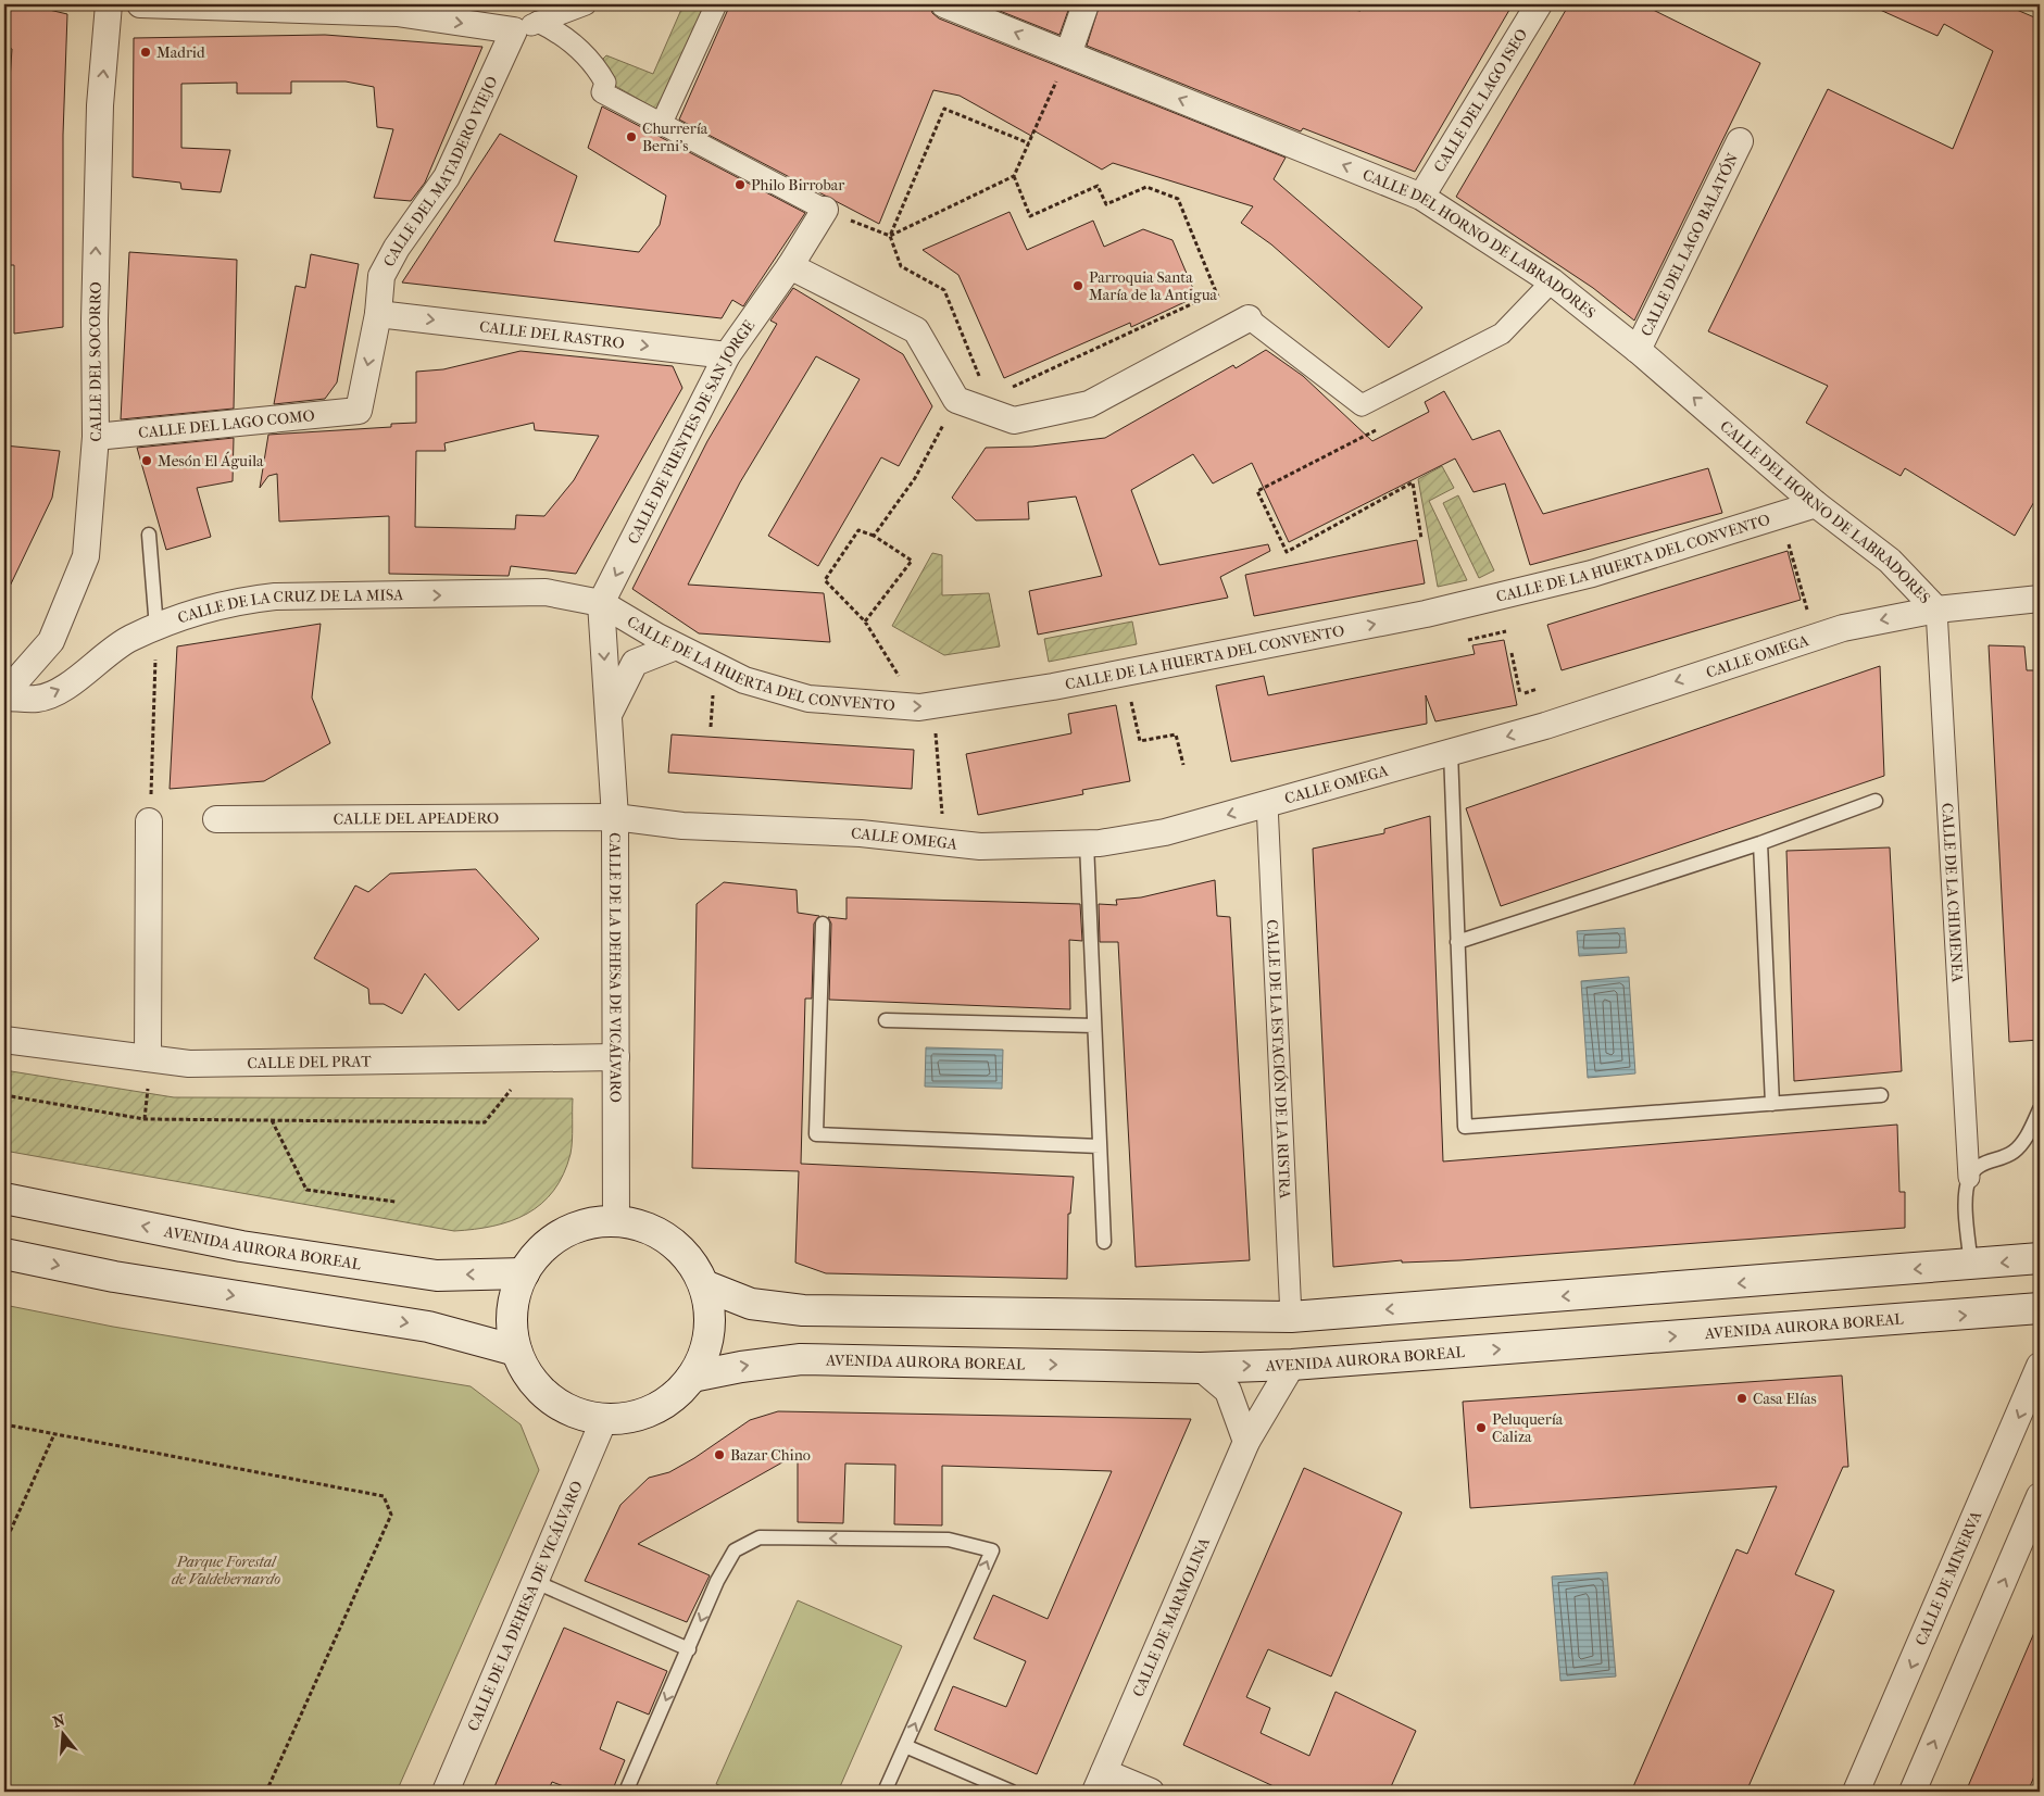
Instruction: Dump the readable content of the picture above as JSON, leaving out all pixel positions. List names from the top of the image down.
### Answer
{
  "streets": {
    "main road": ["AVENIDA AURORA BOREAL"],
    "street": [
      "CALLE DEL LAGO ISEO",
      "CALLE DEL MATADERO VIEJO",
      "CALLE DEL HORNO DE LABRADORES",
      "CALLE DEL LAGO BALATÓN",
      "CALLE DEL RASTRO",
      "CALLE DEL SOCORRO",
      "CALLE DEL LAGO COMO",
      "CALLE DE FUENTES DE SAN JORGE",
      "CALLE DE LA HUERTA DEL CONVENTO",
      "CALLE DE LA CRUZ DE LA MISA",
      "CALLE OMEGA",
      "CALLE DEL APEADERO",
      "CALLE DE LA CHIMENEA",
      "CALLE DE LA DEHESA DE VICÁLVARO",
      "CALLE DE LA ESTACIÓN DE LA RISTRA",
      "CALLE DEL PRAT",
      "CALLE DE MINERVA",
      "CALLE DE MARMOLINA"
    ]
  },
  "crossings": [
    ["CALLE DEL LAGO ISEO", "CALLE DEL HORNO DE LABRADORES"],
    ["CALLE DEL MATADERO VIEJO", "CALLE DEL RASTRO"],
    ["CALLE DEL MATADERO VIEJO", "CALLE DEL LAGO COMO"],
    ["CALLE DEL HORNO DE LABRADORES", "CALLE DEL LAGO BALATÓN"],
    ["CALLE DEL HORNO DE LABRADORES", "CALLE DE LA HUERTA DEL CONVENTO"],
    ["CALLE DEL HORNO DE LABRADORES", "CALLE OMEGA"],
    ["CALLE DEL HORNO DE LABRADORES", "CALLE DE LA CHIMENEA"],
    ["CALLE DEL RASTRO", "CALLE DE FUENTES DE SAN JORGE"],
    ["CALLE DEL SOCORRO", "CALLE DEL LAGO COMO"],
    ["CALLE DEL SOCORRO", "CALLE DE LA CRUZ DE LA MISA"],
    ["CALLE DE FUENTES DE SAN JORGE", "CALLE DE LA HUERTA DEL CONVENTO"],
    ["CALLE DE FUENTES DE SAN JORGE", "CALLE DE LA CRUZ DE LA MISA"],
    ["CALLE DE FUENTES DE SAN JORGE", "CALLE DE LA DEHESA DE VICÁLVARO"],
    ["CALLE DE LA HUERTA DEL CONVENTO", "CALLE DE LA CRUZ DE LA MISA"],
    ["CALLE DE LA HUERTA DEL CONVENTO", "CALLE DE LA DEHESA DE VICÁLVARO"],
    ["CALLE DE LA CRUZ DE LA MISA", "CALLE DE LA DEHESA DE VICÁLVARO"],
    ["CALLE OMEGA", "CALLE DEL APEADERO"],
    ["CALLE OMEGA", "CALLE DE LA CHIMENEA"],
    ["CALLE OMEGA", "CALLE DE LA DEHESA DE VICÁLVARO"],
    ["CALLE OMEGA", "CALLE DE LA ESTACIÓN DE LA RISTRA"],
    ["CALLE DEL APEADERO", "CALLE DE LA DEHESA DE VICÁLVARO"],
    ["CALLE DE LA DEHESA DE VICÁLVARO", "CALLE DEL PRAT"],
    ["AVENIDA AURORA BOREAL", "CALLE DE MARMOLINA"]
  ],
  "one_way": [
    "CALLE DEL HORNO DE LABRADORES",
    "CALLE DEL RASTRO",
    "CALLE DEL SOCORRO",
    "CALLE DE FUENTES DE SAN JORGE",
    "CALLE DE LA HUERTA DEL CONVENTO",
    "CALLE DE LA CRUZ DE LA MISA",
    "CALLE OMEGA"
  ],
  "parks": ["Parque Forestal de Valdebernardo"],
  "places": [
    "Madrid",
    "Churrería Berni's",
    "Philo Birrobar",
    "Parroquia Santa María de la Antigua",
    "Mesón El Águila",
    "Casa Elías",
    "Peluquería Caliza",
    "Bazar Chino"
  ],
  "north": "top"
}
